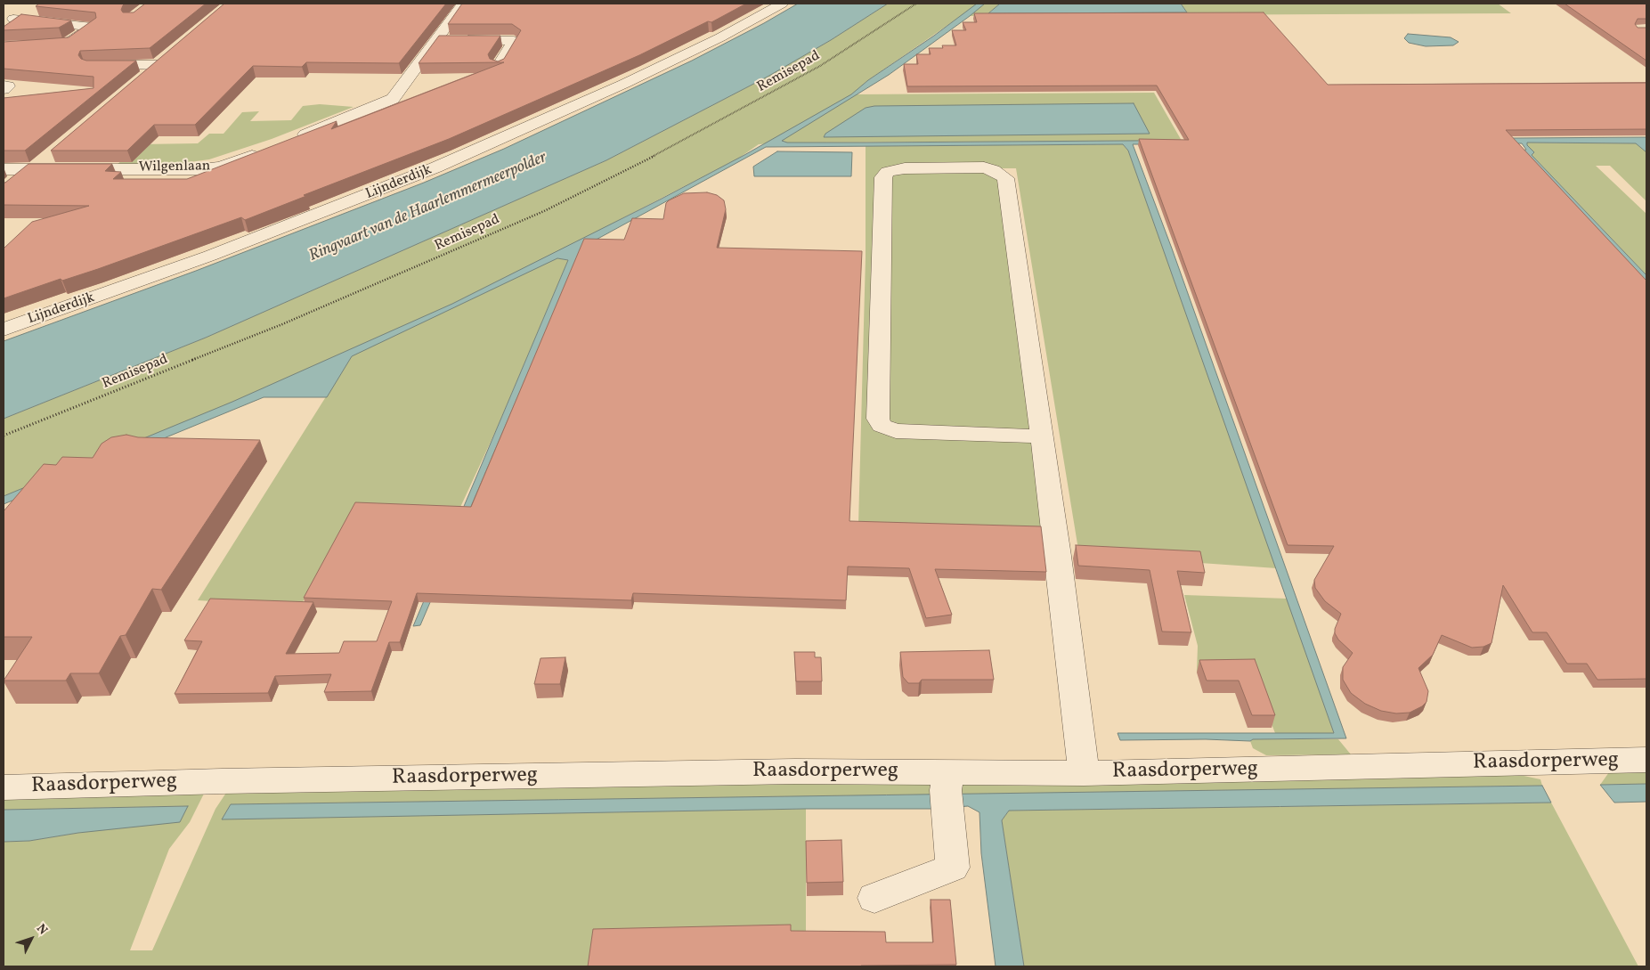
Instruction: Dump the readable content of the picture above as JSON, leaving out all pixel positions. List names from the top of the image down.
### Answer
{
  "streets": {
    "street": ["Wilgenlaan", "Lijnderdijk", "Raasdorperweg"],
    "path": ["Remisepad"]
  },
  "water": ["Ringvaart van de Haarlemmermeerpolder"],
  "north": "top right"
}
